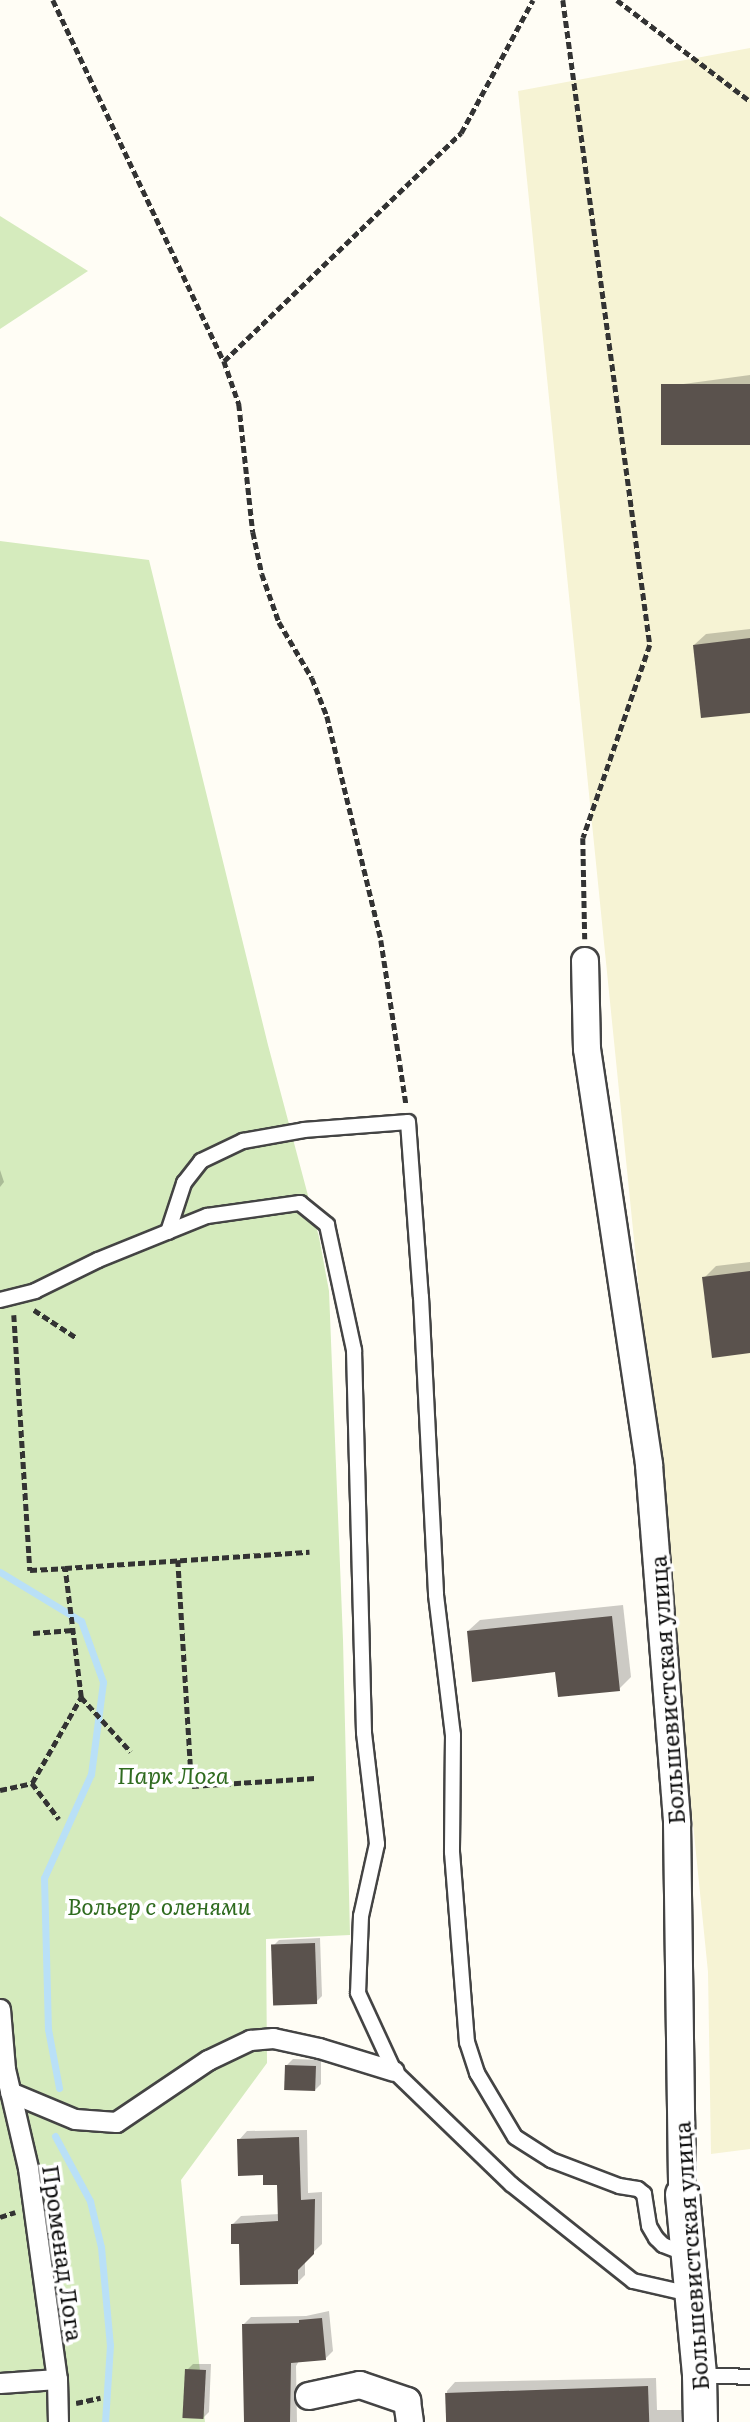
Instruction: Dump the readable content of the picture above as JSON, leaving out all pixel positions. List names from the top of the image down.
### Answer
{
  "streets": {
    "street": ["Большевистская улица", "Променад Лога"]
  },
  "parks": ["Парк Лога", "Вольер с оленями"]
}
